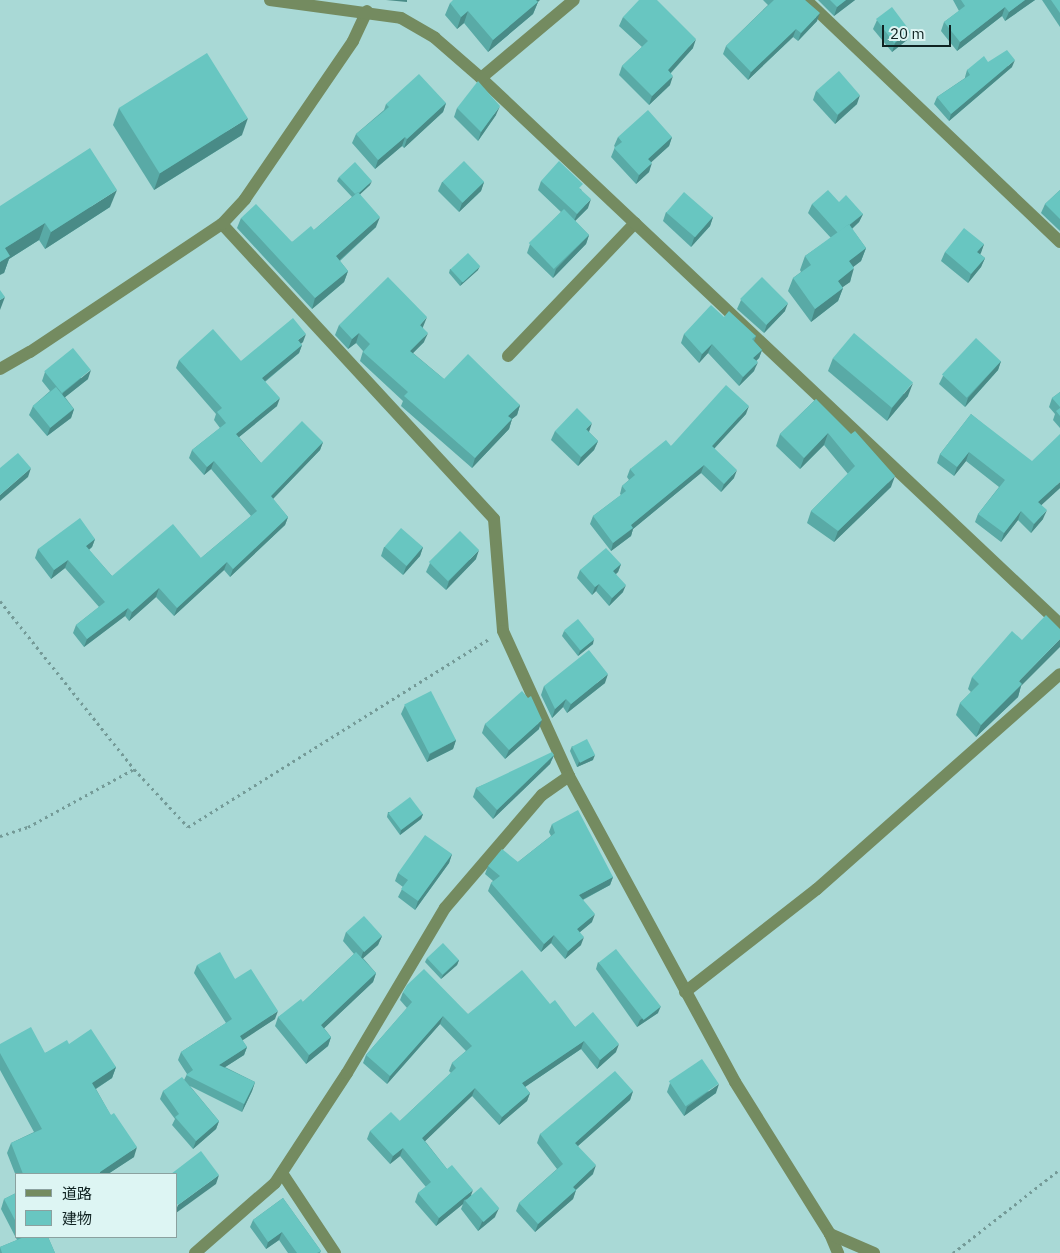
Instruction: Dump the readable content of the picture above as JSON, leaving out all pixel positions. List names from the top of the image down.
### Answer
{
  "legend": ["道路", "建物"],
  "scale_bar": "20 m"
}
